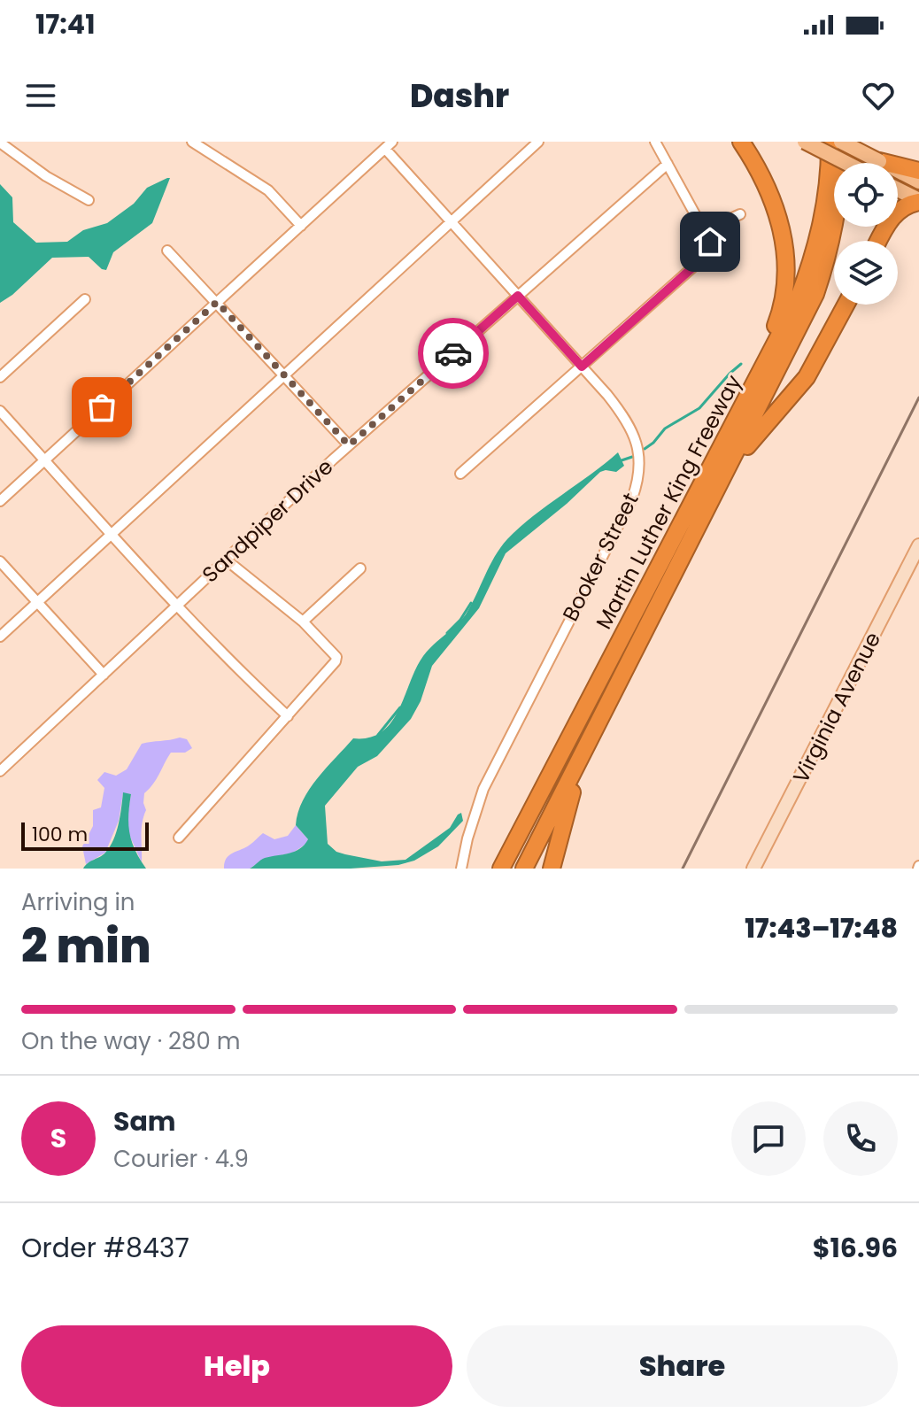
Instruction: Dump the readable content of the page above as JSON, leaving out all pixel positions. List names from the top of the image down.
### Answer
{
  "streets": {
    "highway": ["Martin Luther King Freeway"],
    "street": ["Sandpiper Drive", "Booker Street", "Virginia Avenue"]
  },
  "crossings": [
    ["Sandpiper Drive", "Booker Street"]
  ],
  "scale_bar": "100 m",
  "page": {
    "status": "17:41",
    "header": "Dashr",
    "scale": "100 m",
    "heading": ["2 min", "Arriving in", "17:43–17:48"],
    "panel": [
      "Sam",
      "Courier · 4.9",
      "Order #8437",
      "$16.96"
    ],
    "bar": "On the way · 280 m",
    "round": "S",
    "buttons": ["Help", "Share"]
  }
}
